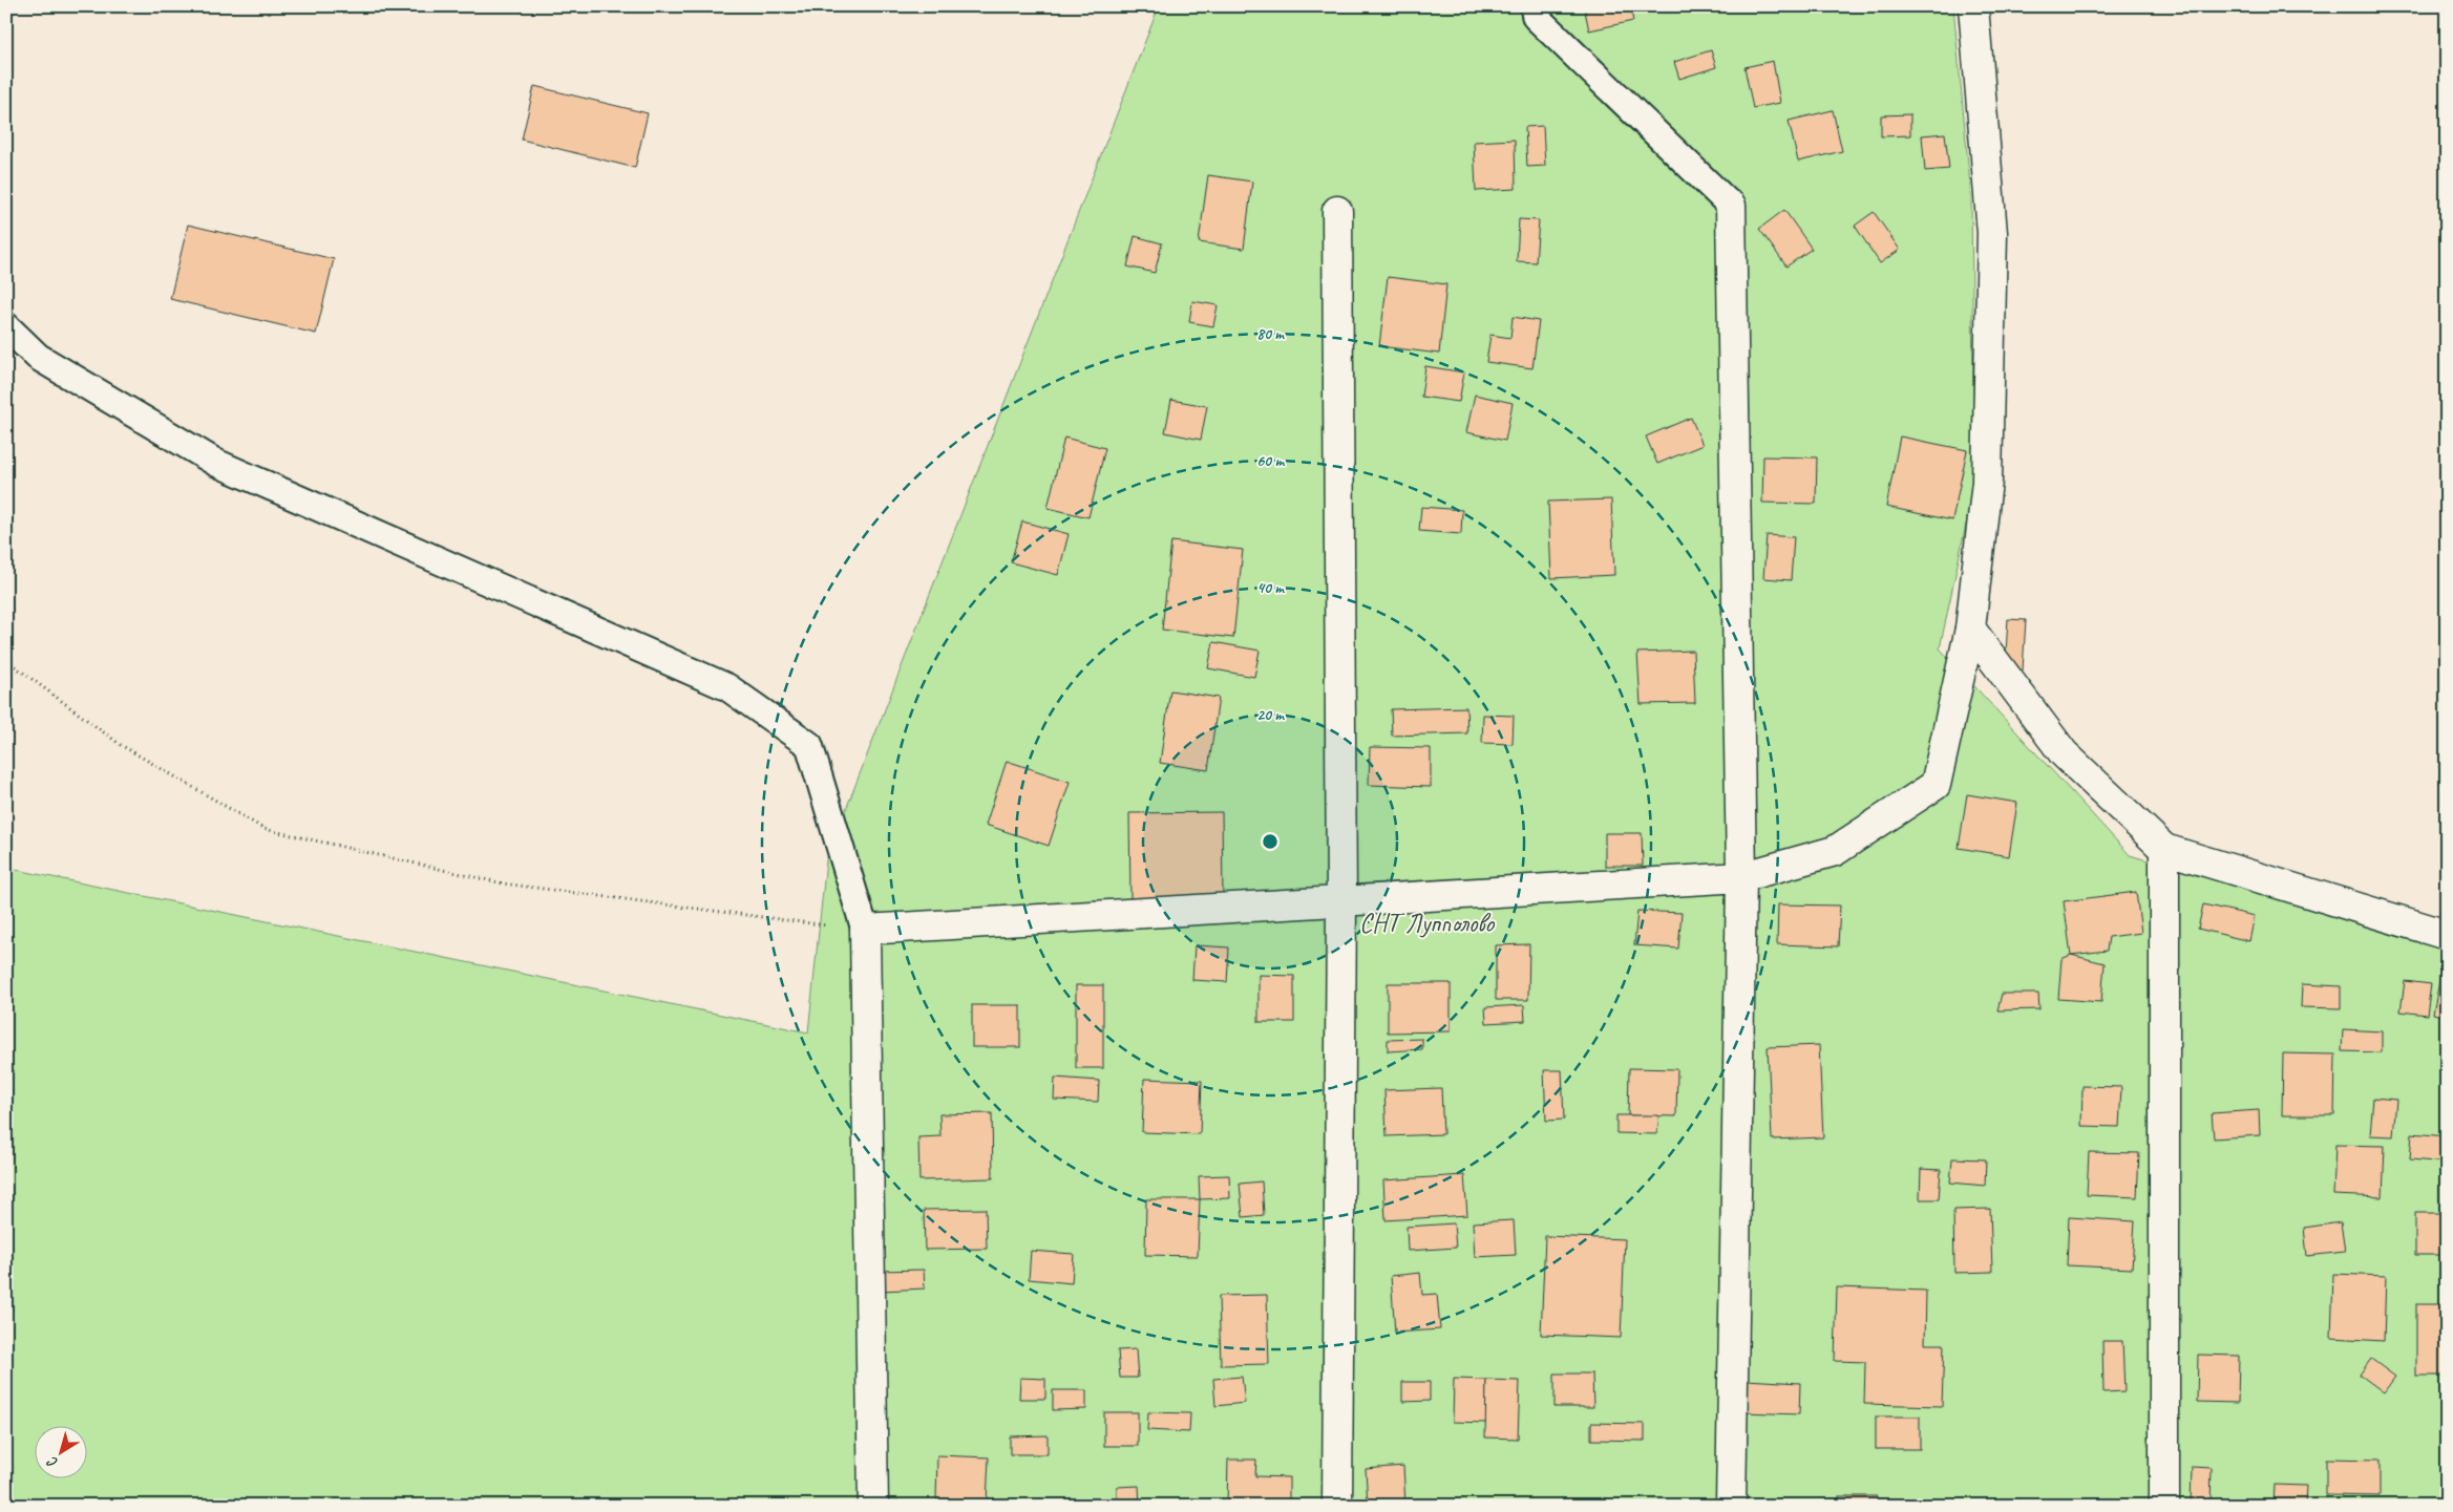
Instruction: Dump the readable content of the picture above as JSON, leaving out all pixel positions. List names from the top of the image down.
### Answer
{
  "parks": ["СНТ Лупполово"],
  "north": "bottom left",
  "rings": [
    "80 m",
    "60 m",
    "40 m",
    "20 m"
  ]
}
